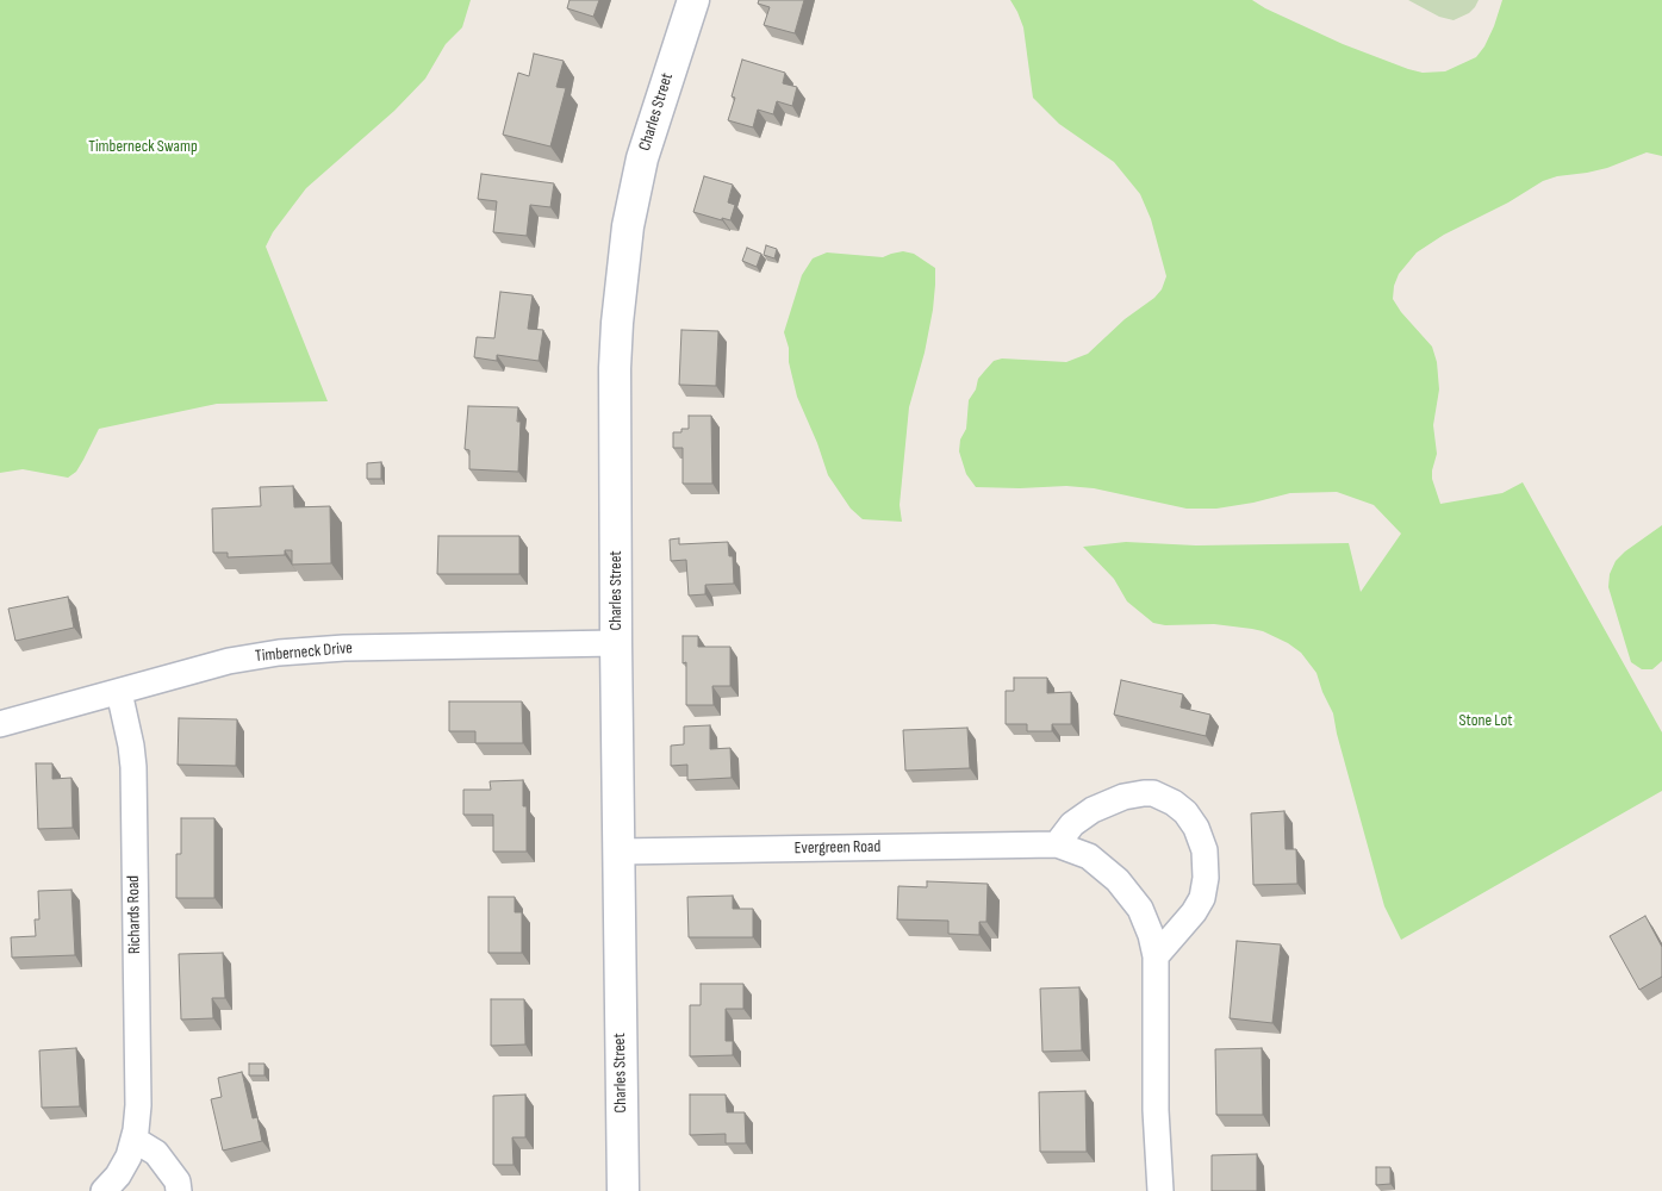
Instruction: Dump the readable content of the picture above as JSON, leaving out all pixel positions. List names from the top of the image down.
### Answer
{
  "streets": {
    "street": [
      "Charles Street",
      "Timberneck Drive",
      "Evergreen Road",
      "Richards Road"
    ]
  },
  "crossings": [
    ["Charles Street", "Timberneck Drive"],
    ["Charles Street", "Evergreen Road"],
    ["Timberneck Drive", "Richards Road"]
  ],
  "parks": ["Timberneck Swamp", "Stone Lot"]
}
